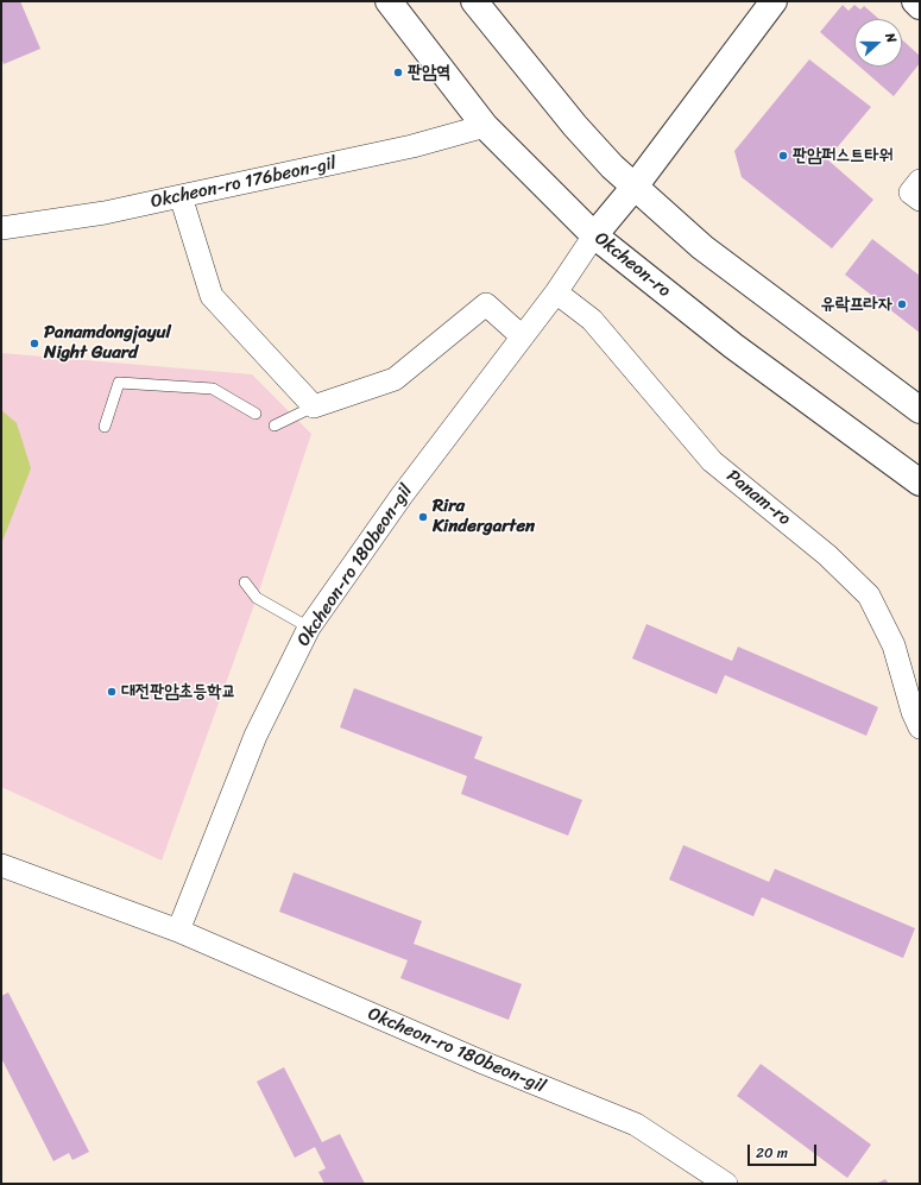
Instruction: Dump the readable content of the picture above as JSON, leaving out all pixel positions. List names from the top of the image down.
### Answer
{
  "streets": {
    "main road": ["Okcheon-ro"],
    "street": ["Okcheon-ro 176beon-gil", "Panam-ro", "Okcheon-ro 180beon-gil"]
  },
  "crossings": [
    ["Okcheon-ro 176beon-gil", "Okcheon-ro"],
    ["Okcheon-ro", "Okcheon-ro 180beon-gil"],
    ["Panam-ro", "Okcheon-ro 180beon-gil"]
  ],
  "places": [
    "판암역",
    "판암퍼스트타워",
    "유락프라자",
    "Panamdongjayul Night Guard",
    "Rira Kindergarten",
    "대전판암초등학교"
  ],
  "scale_bar": "20 m",
  "north": "right"
}
